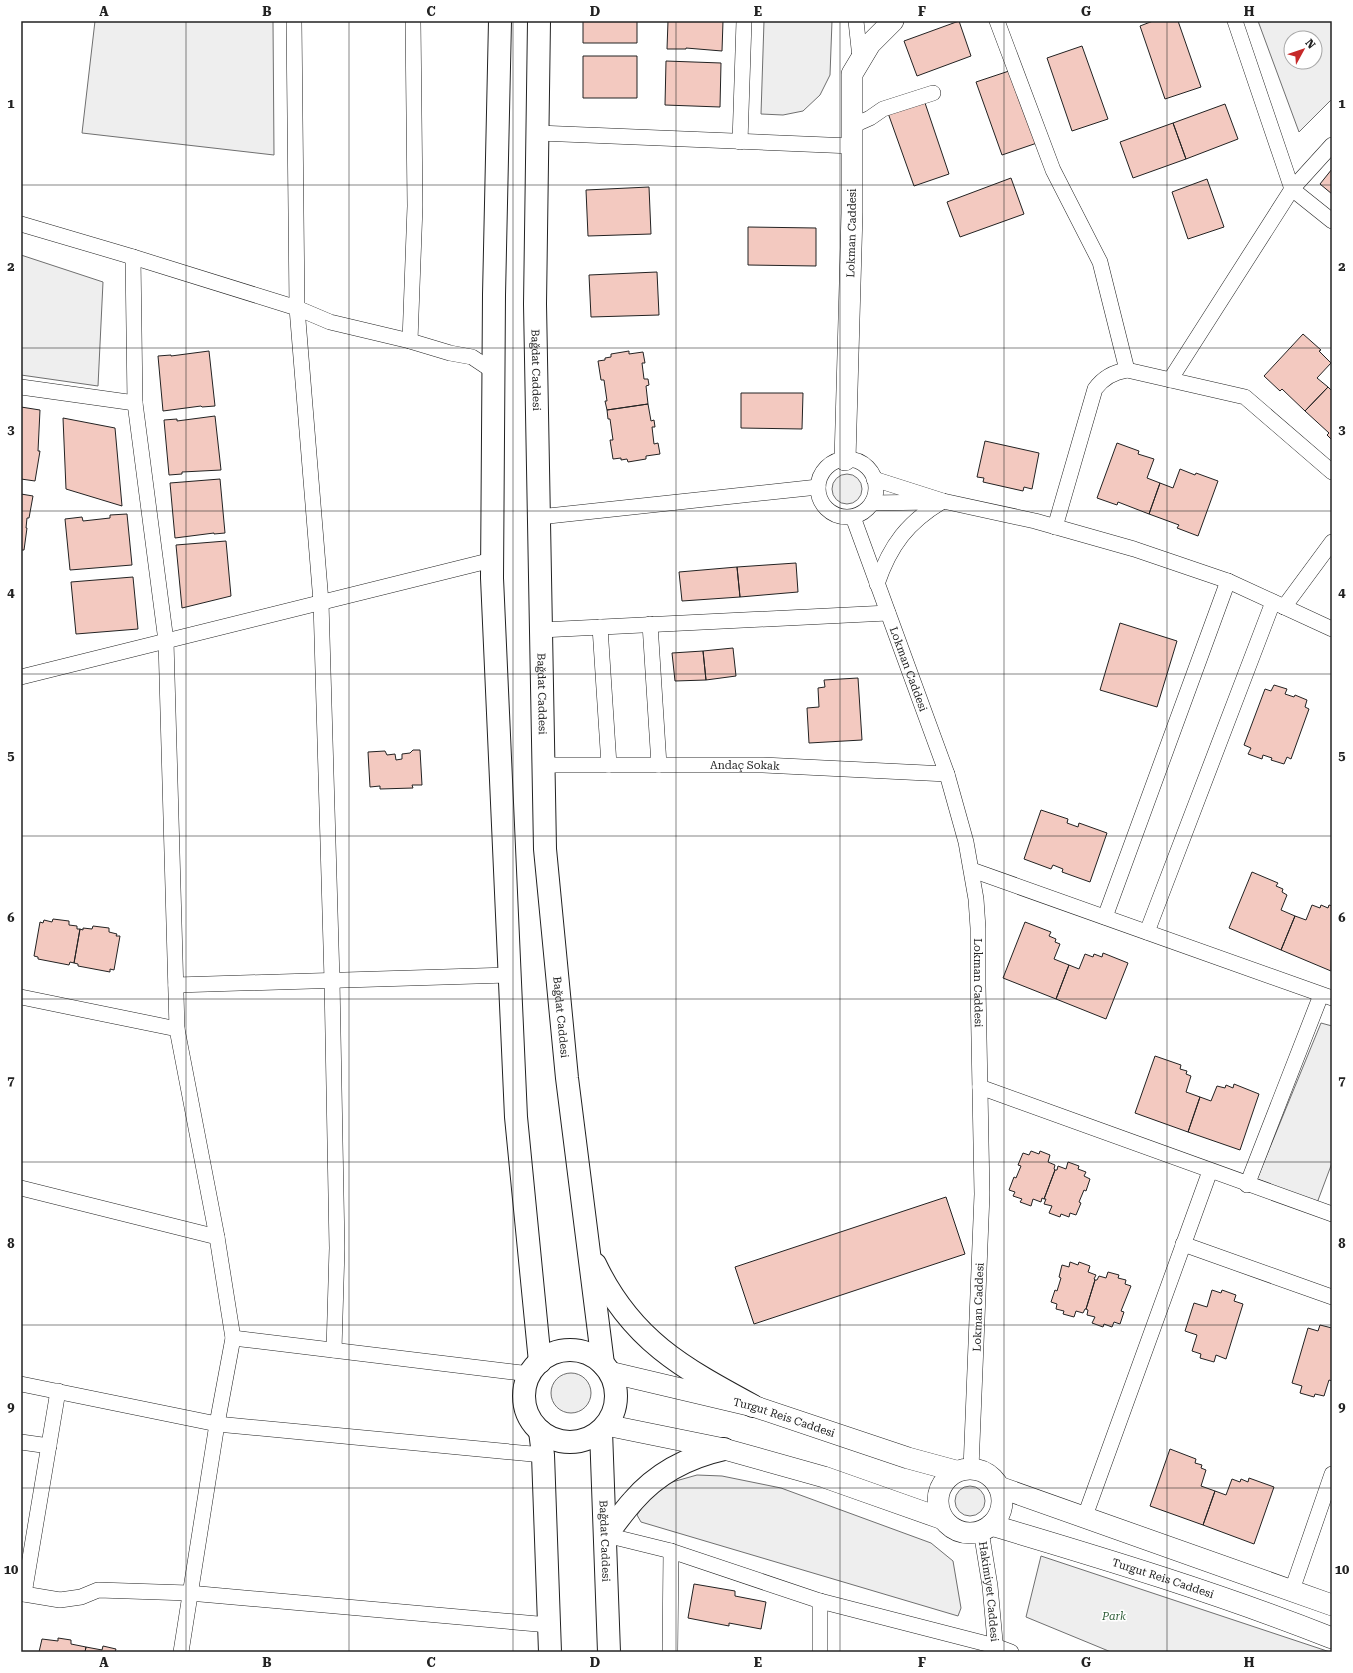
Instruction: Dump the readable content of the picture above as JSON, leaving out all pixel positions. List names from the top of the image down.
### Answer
{
  "streets": {
    "main road": ["Bağdat Caddesi"],
    "street": [
      "Lokman Caddesi",
      "Andaç Sokak",
      "Turgut Reis Caddesi",
      "Hakimiyet Caddesi"
    ]
  },
  "crossings": [
    ["Lokman Caddesi", "Andaç Sokak"],
    ["Lokman Caddesi", "Turgut Reis Caddesi"],
    ["Lokman Caddesi", "Hakimiyet Caddesi"],
    ["Bağdat Caddesi", "Andaç Sokak"],
    ["Bağdat Caddesi", "Turgut Reis Caddesi"],
    ["Turgut Reis Caddesi", "Hakimiyet Caddesi"]
  ],
  "parks": ["Park"],
  "north": "top right",
  "grid": {
    "columns": [
      "A",
      "B",
      "C",
      "D",
      "E",
      "F",
      "G",
      "H"
    ],
    "rows": [
      "1",
      "2",
      "3",
      "4",
      "5",
      "6",
      "7",
      "8",
      "9",
      "10"
    ]
  }
}
